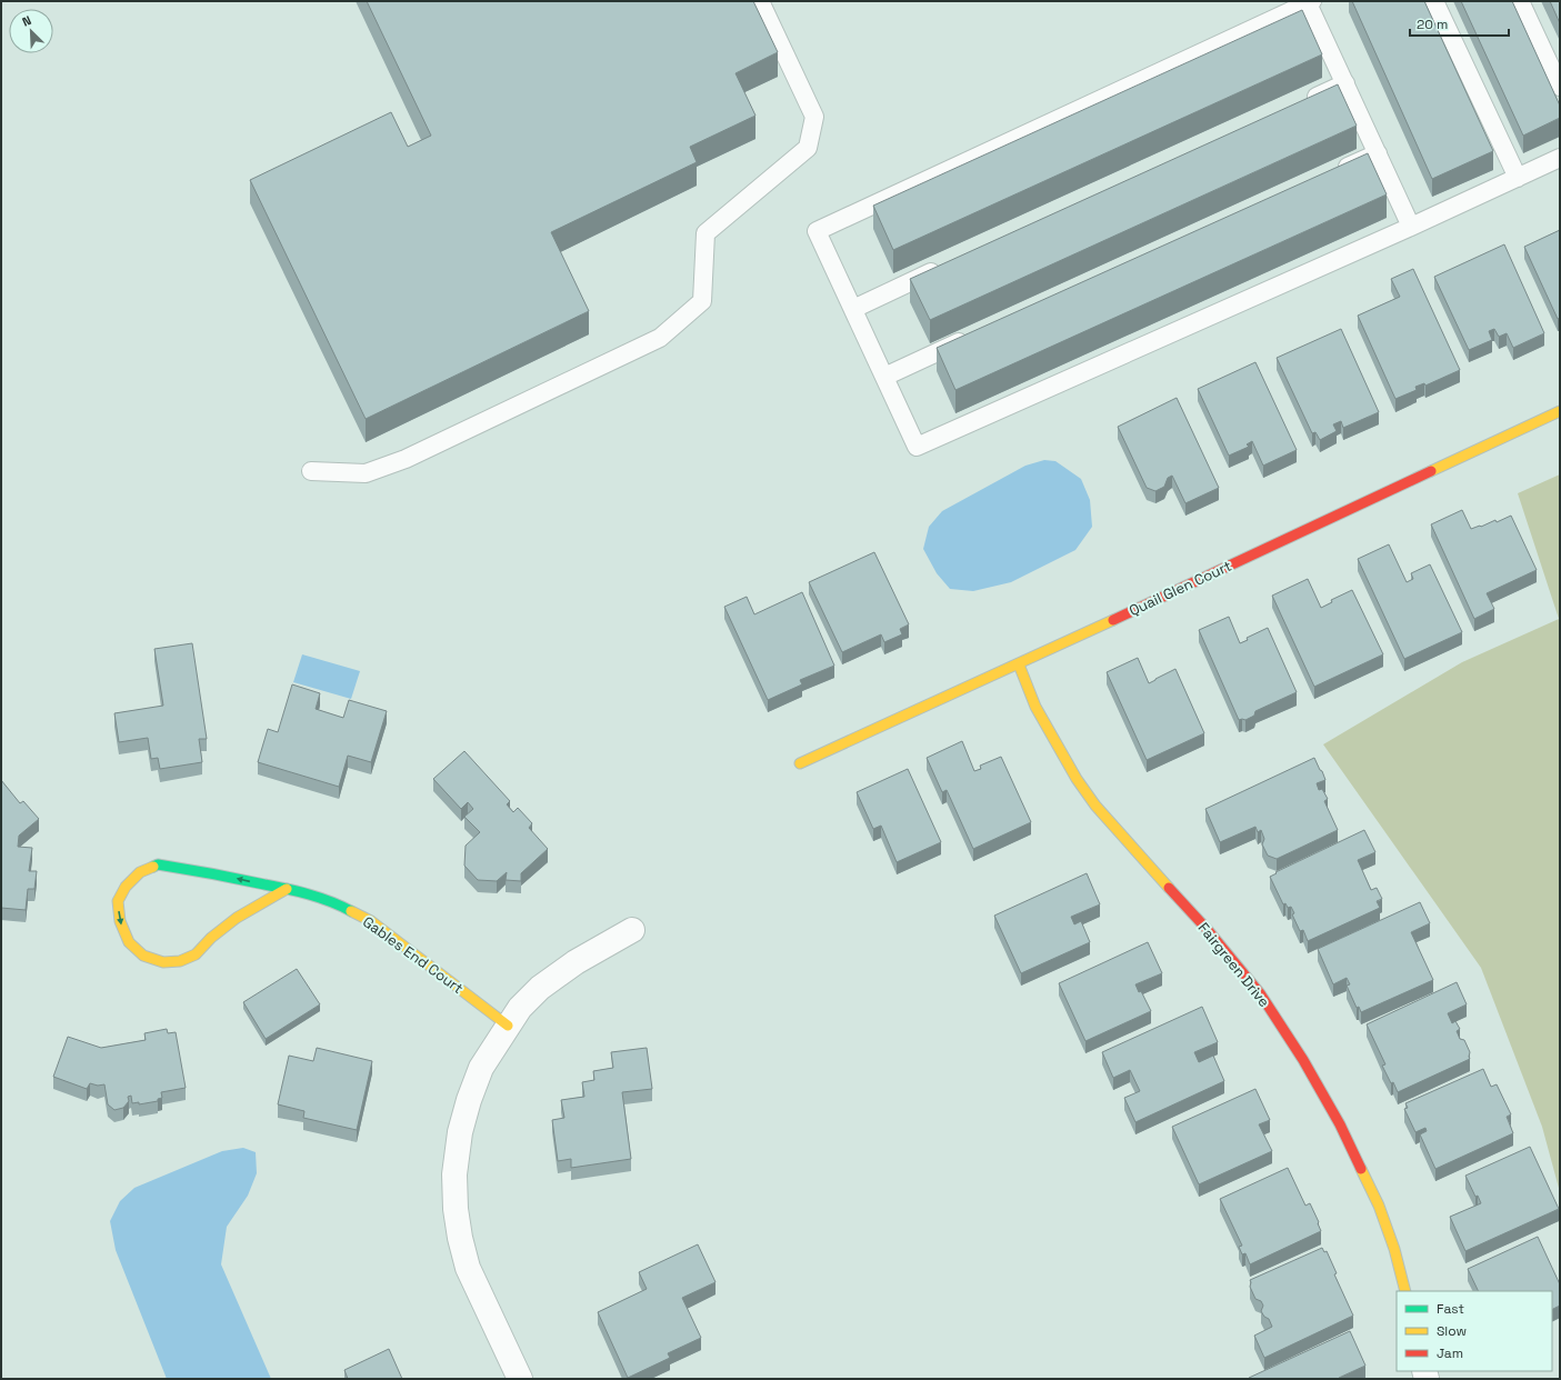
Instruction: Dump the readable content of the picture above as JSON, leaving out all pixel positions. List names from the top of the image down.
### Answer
{
  "streets": {
    "street": ["Quail Glen Court", "Gables End Court", "Fairgreen Drive"]
  },
  "crossings": [
    ["Quail Glen Court", "Fairgreen Drive"]
  ],
  "legend": ["Fast", "Slow", "Jam"],
  "scale_bar": "20 m",
  "north": "top left"
}
